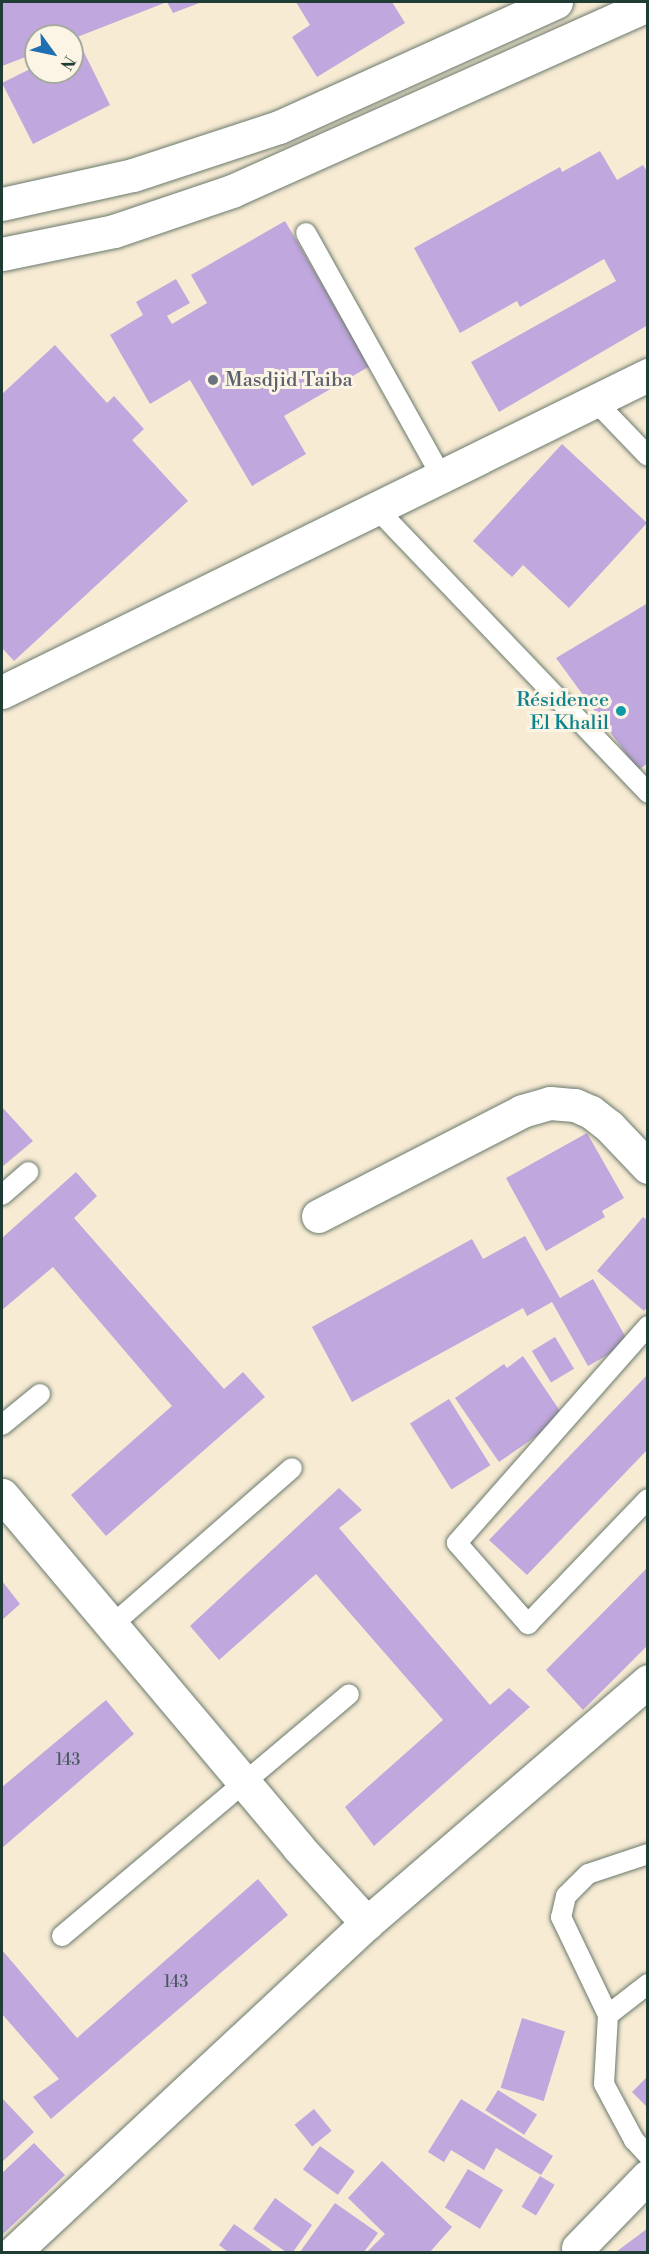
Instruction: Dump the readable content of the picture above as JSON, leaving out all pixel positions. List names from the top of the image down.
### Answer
{
  "places": ["Masdjid Taiba", "Résidence El Khalil"],
  "house_numbers": ["143", "143"],
  "north": "bottom right"
}
